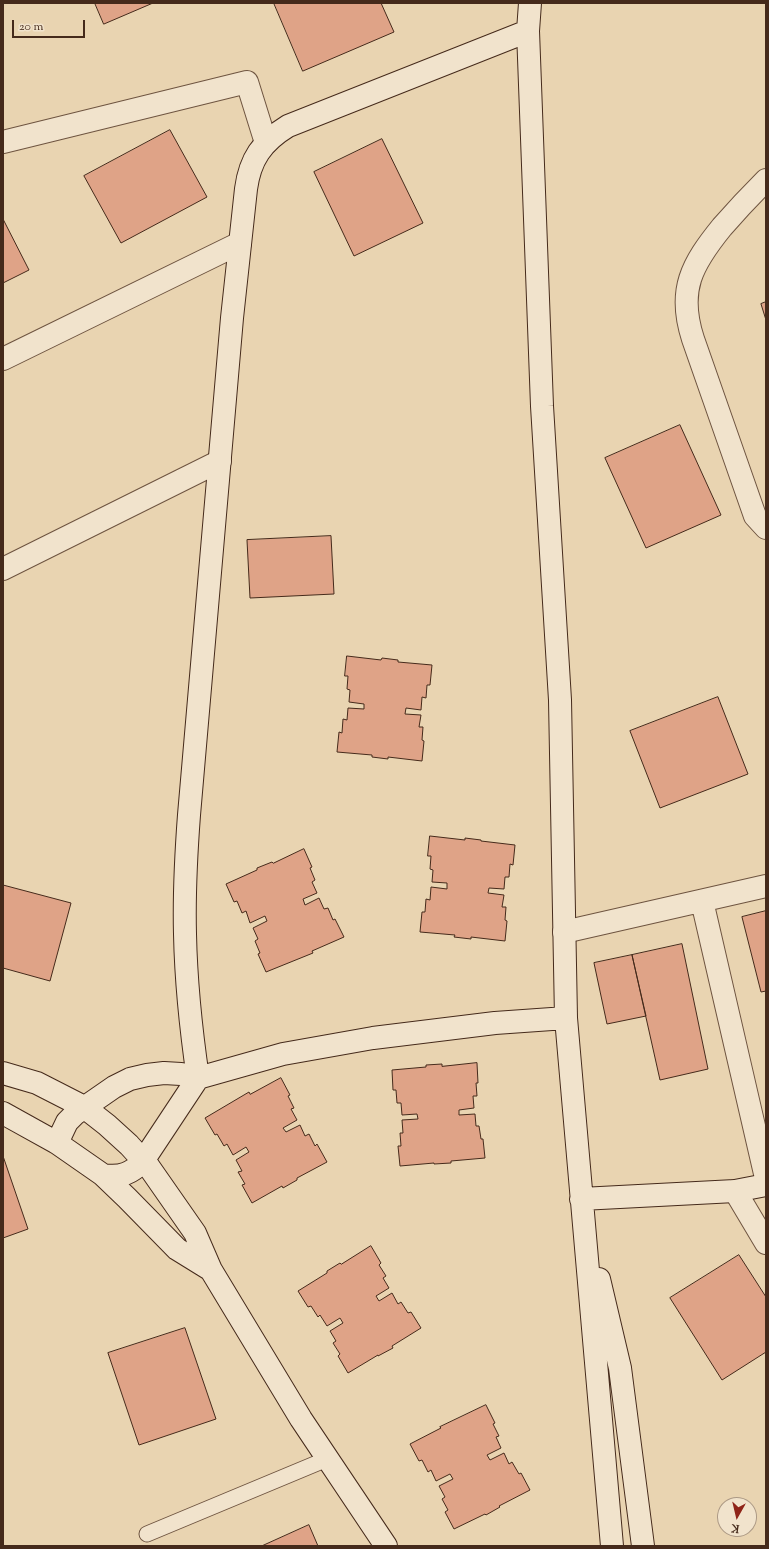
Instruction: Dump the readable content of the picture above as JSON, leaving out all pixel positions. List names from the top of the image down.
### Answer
{
  "scale_bar": "20 m",
  "north": "bottom"
}
